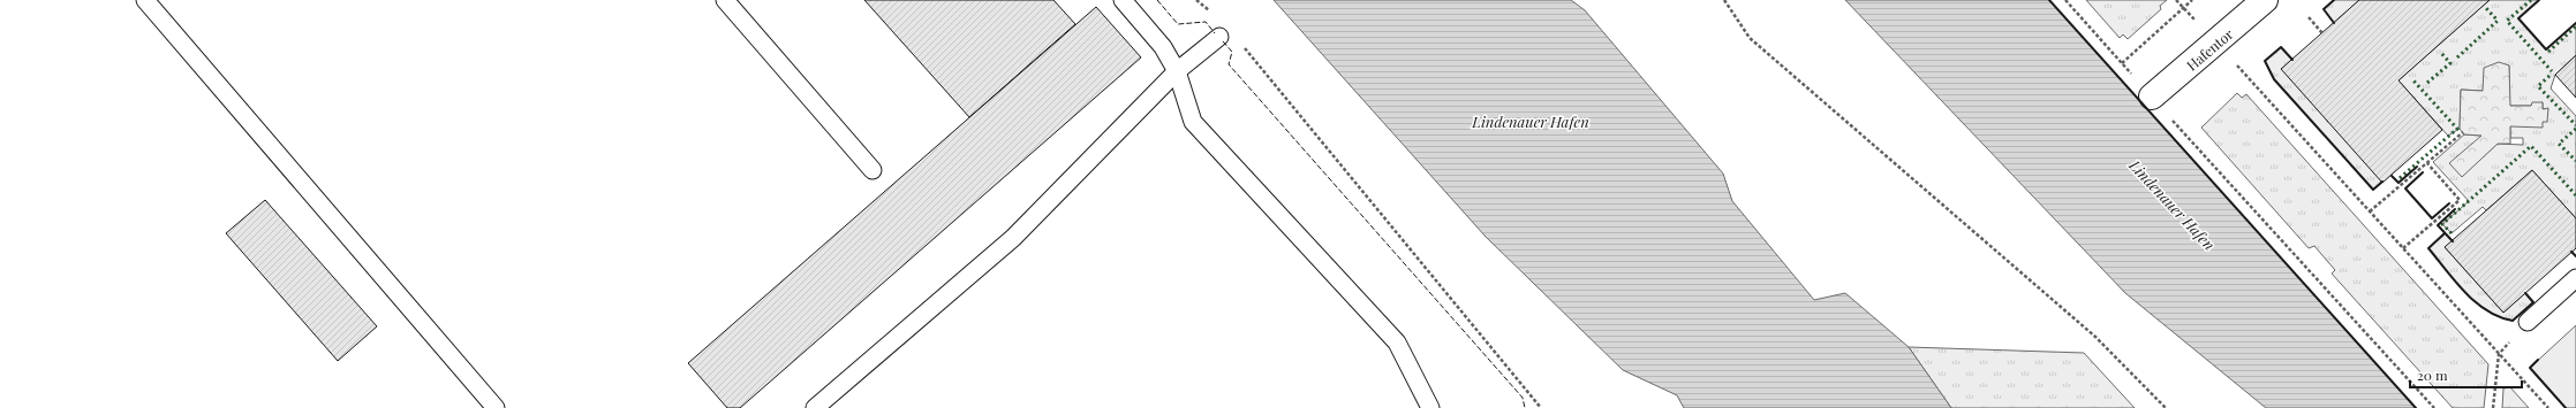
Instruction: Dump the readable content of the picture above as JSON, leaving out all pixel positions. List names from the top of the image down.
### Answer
{
  "streets": {
    "street": ["Hafentor"]
  },
  "water": ["Lindenauer Hafen"],
  "scale_bar": "20 m"
}
